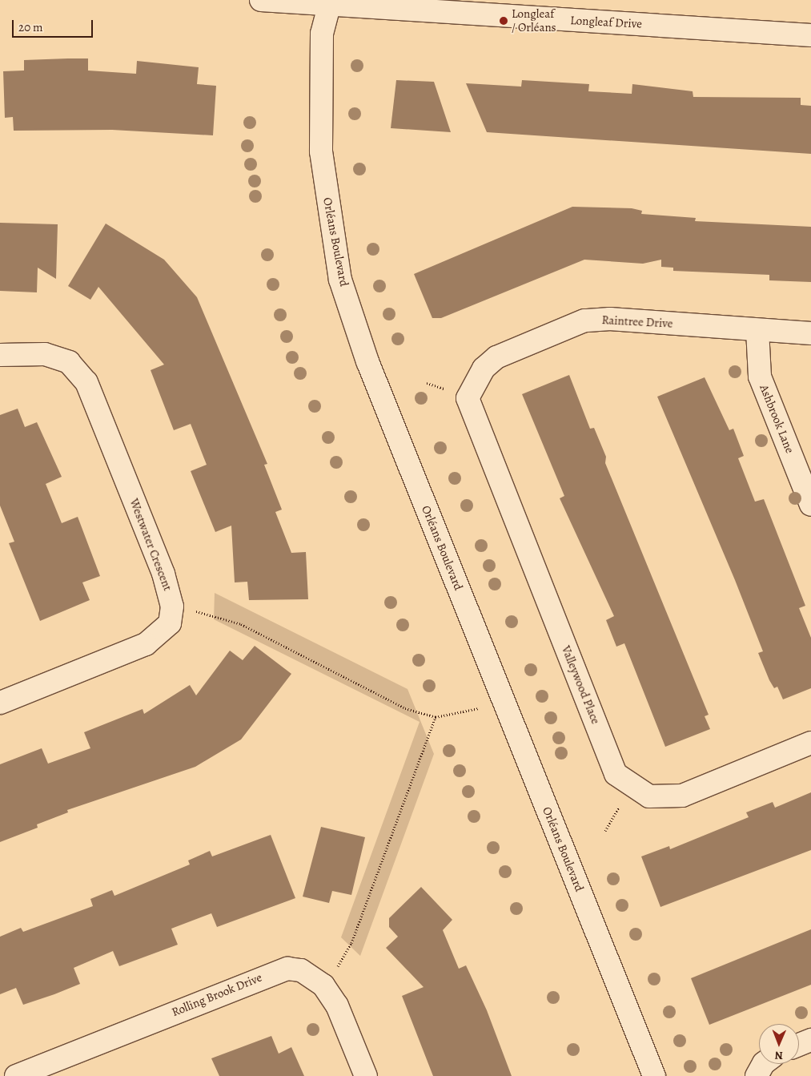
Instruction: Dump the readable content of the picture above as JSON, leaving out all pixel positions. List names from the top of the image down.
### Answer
{
  "streets": {
    "street": [
      "Longleaf Drive",
      "Orléans Boulevard",
      "Raintree Drive",
      "Ashbrook Lane",
      "Westwater Crescent",
      "Valleywood Place",
      "Rolling Brook Drive"
    ]
  },
  "crossings": [
    ["Longleaf Drive", "Orléans Boulevard"],
    ["Raintree Drive", "Ashbrook Lane"],
    ["Raintree Drive", "Valleywood Place"]
  ],
  "places": ["Longleaf / Orléans"],
  "scale_bar": "20 m",
  "north": "bottom"
}
